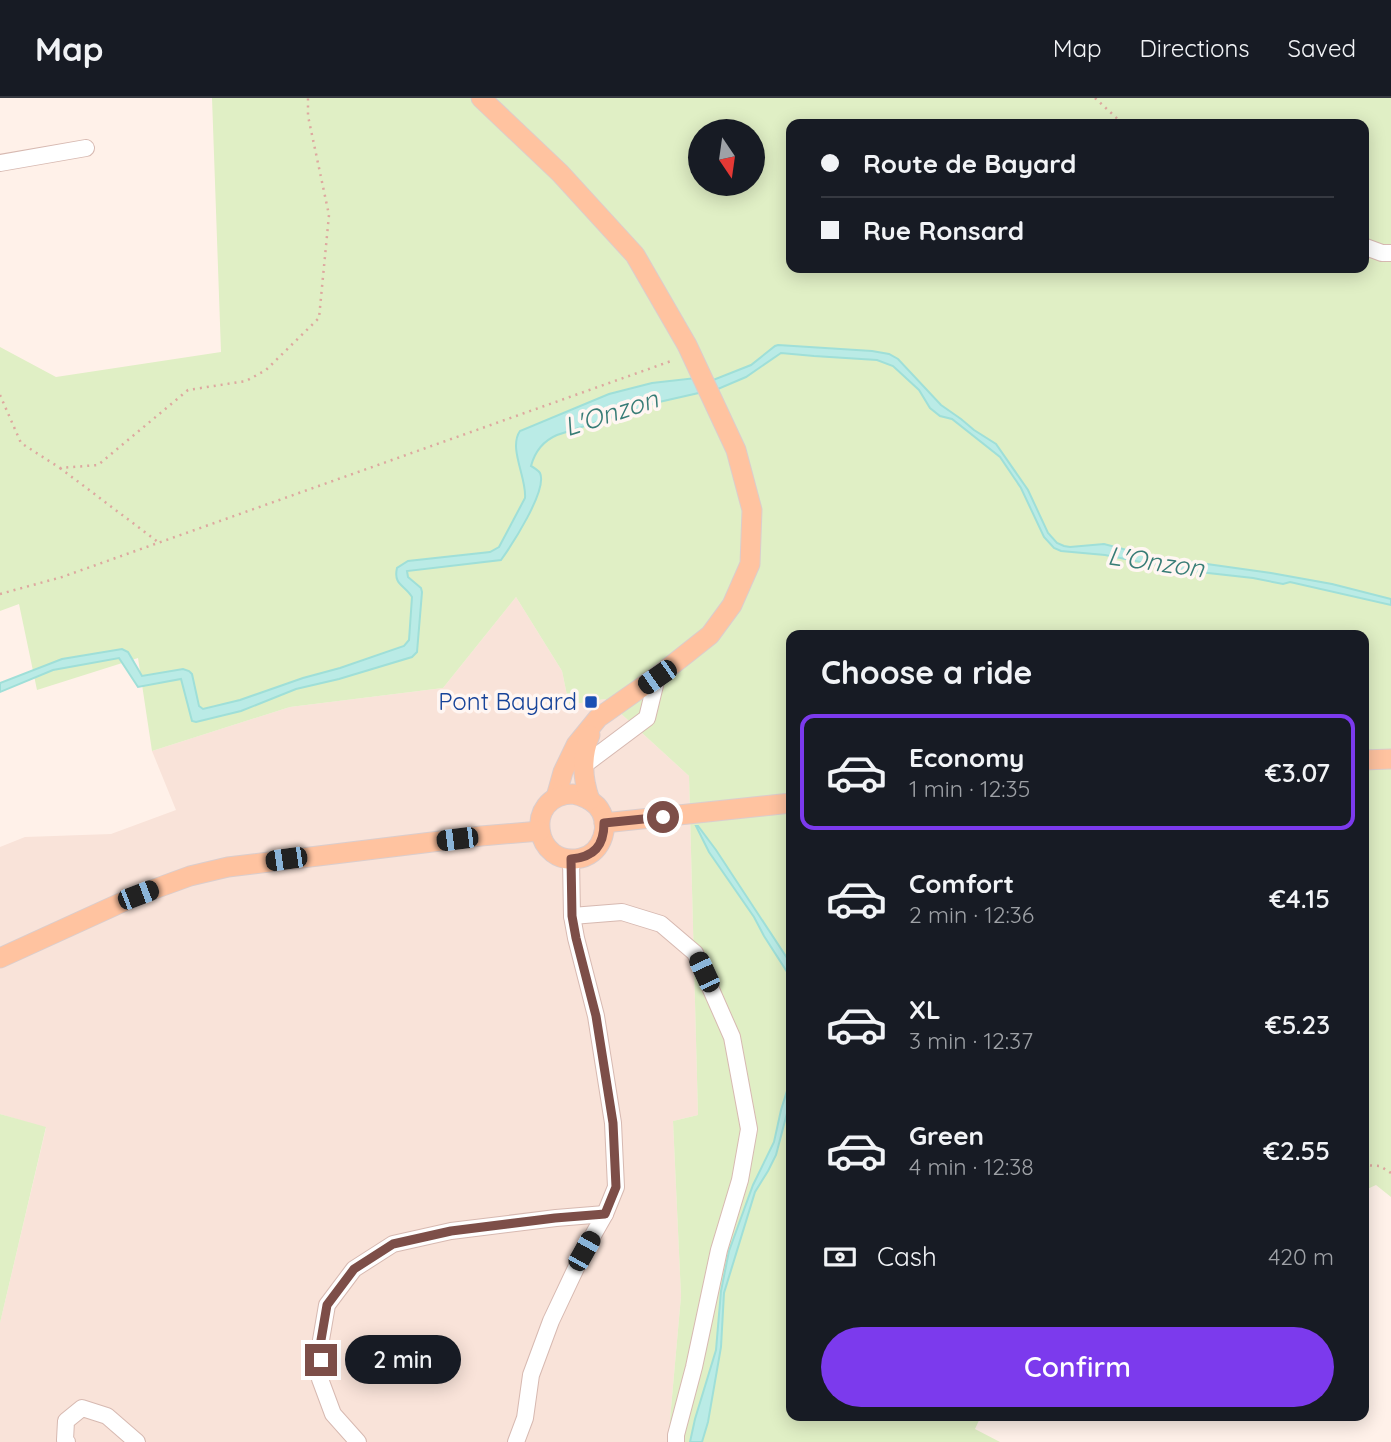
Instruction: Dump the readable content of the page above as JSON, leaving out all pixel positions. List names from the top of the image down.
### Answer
{
  "water": ["L'Onzon"],
  "places": {
    "transit": ["Pont Bayard"]
  },
  "north": "bottom",
  "page": {
    "header": "Map",
    "nav": ["Map", "Directions", "Saved"],
    "banner": ["Route de Bayard", "Rue Ronsard"],
    "heading": "Choose a ride",
    "list": [
      {
        "name": "Economy",
        "note": "1 min · 12:35",
        "value": "€3.07"
      },
      {
        "name": "Comfort",
        "note": "2 min · 12:36",
        "value": "€4.15"
      },
      {
        "name": "XL",
        "note": "3 min · 12:37",
        "value": "€5.23"
      },
      {
        "name": "Green",
        "note": "4 min · 12:38",
        "value": "€2.55"
      }
    ],
    "pay": ["Cash", "420 m"],
    "buttons": "Confirm",
    "bubble": "2 min"
  }
}
